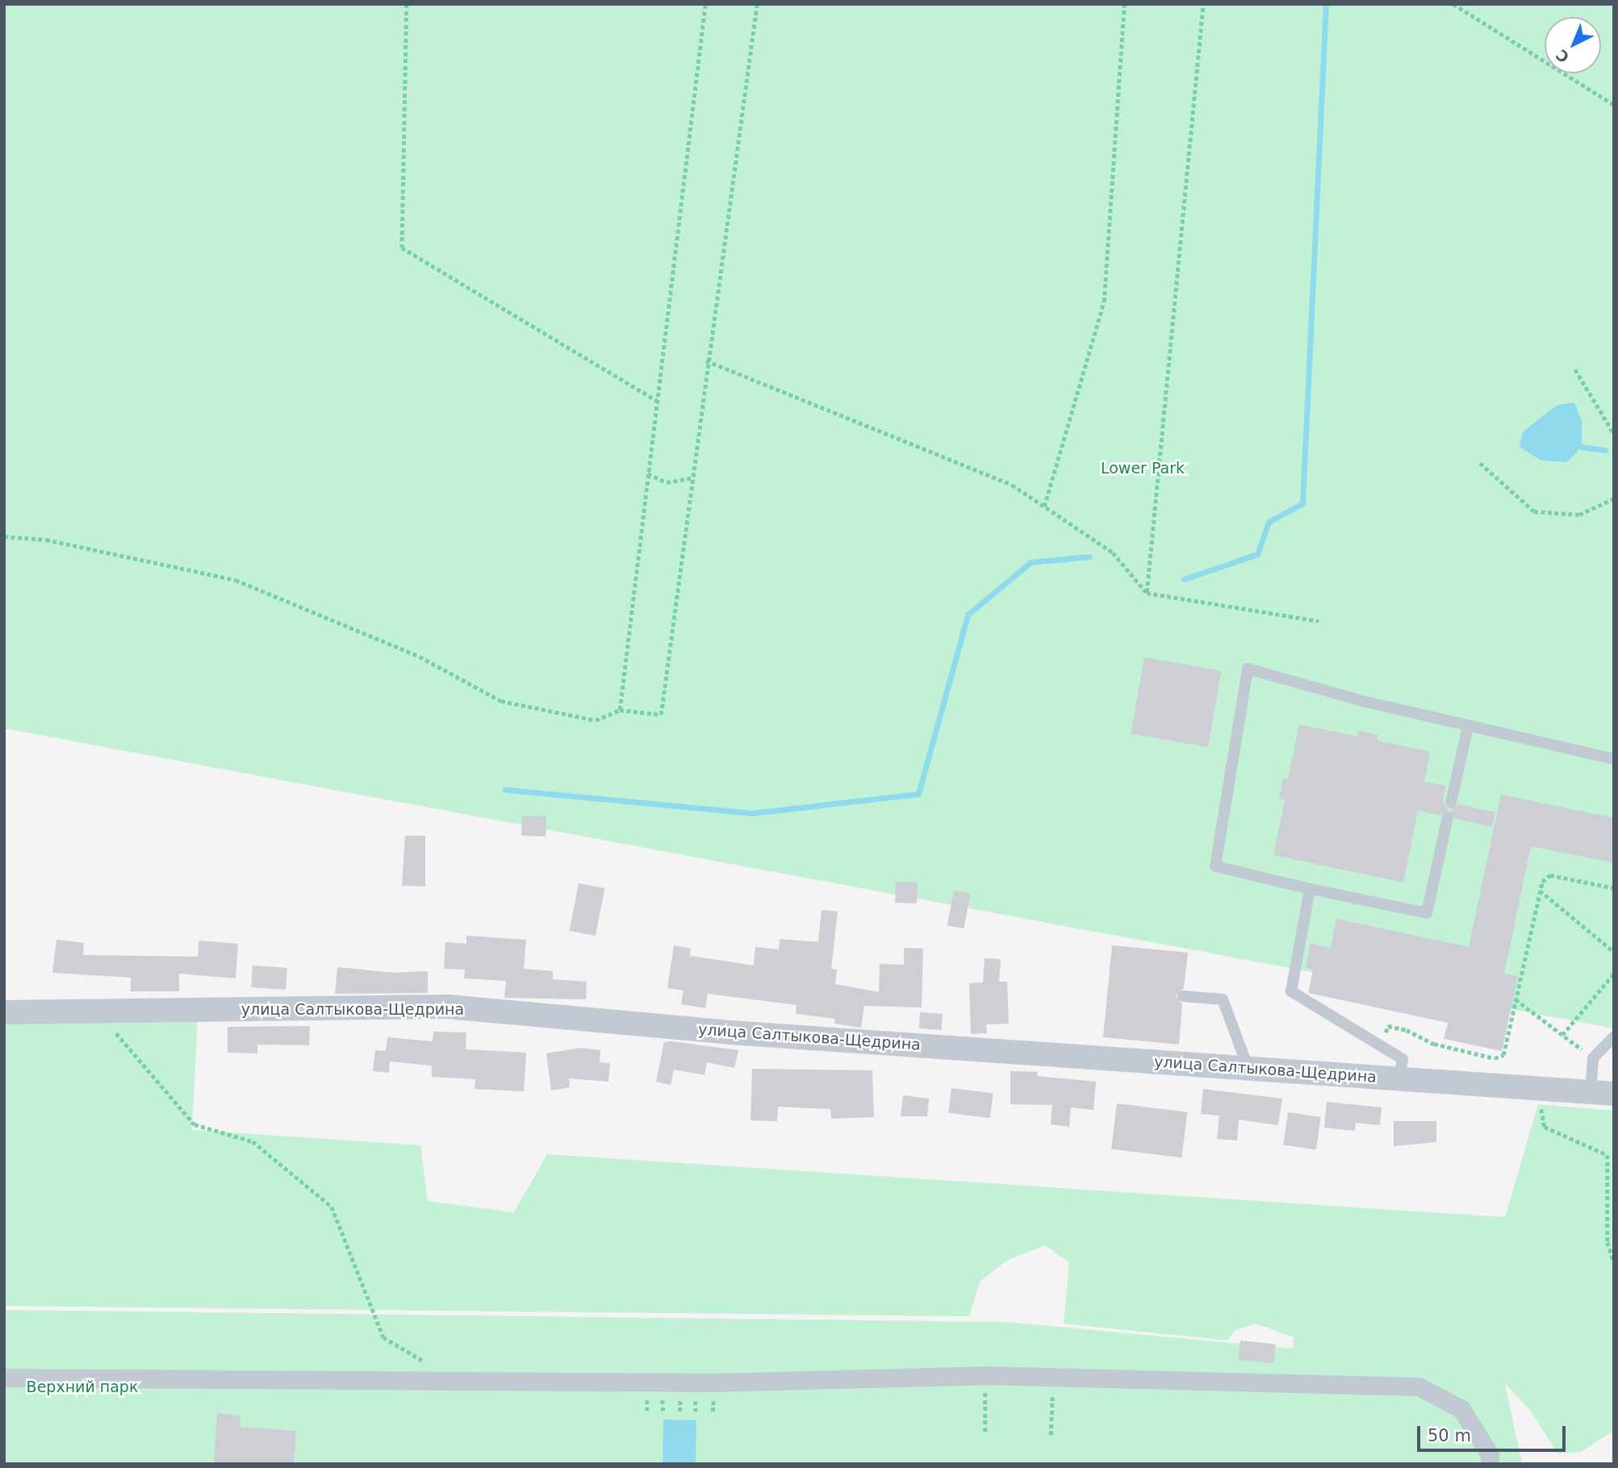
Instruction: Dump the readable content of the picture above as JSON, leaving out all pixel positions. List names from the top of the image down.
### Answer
{
  "streets": {
    "street": ["улица Салтыкова-Щедрина"]
  },
  "parks": ["Lower Park", "Верхний парк"],
  "scale_bar": "50 m",
  "north": "bottom left"
}
